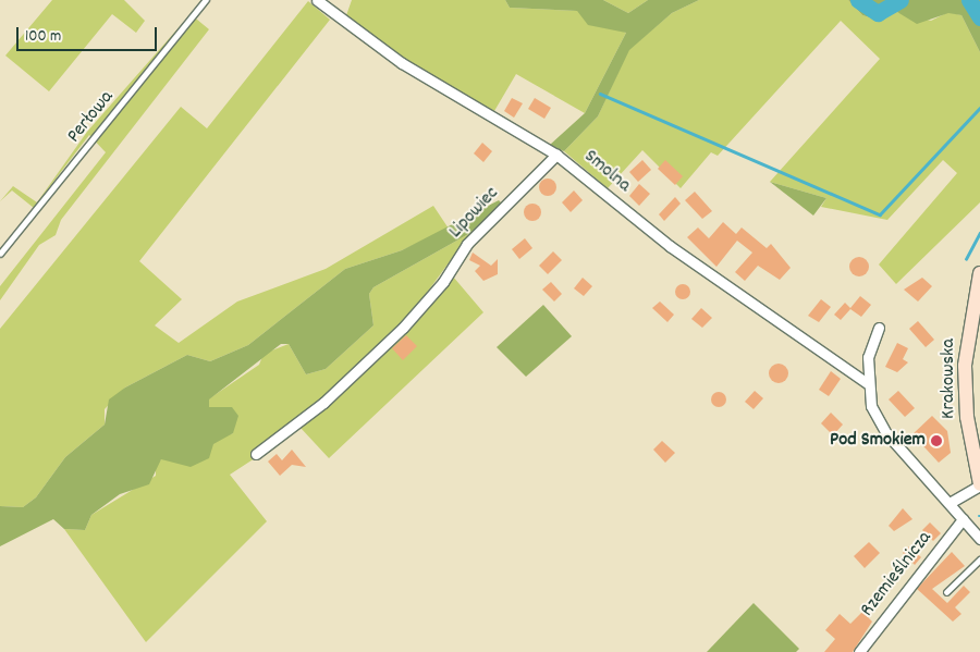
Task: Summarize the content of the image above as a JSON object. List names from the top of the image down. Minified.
{"streets":{"main road":["Krakowska"],"street":["Smolna","Lipowiec","Rzemieślnicza"],"lane":["Perłowa"]},"crossings":[["Smolna","Lipowiec"]],"places":["Pod Smokiem"],"scale_bar":"100 m"}
